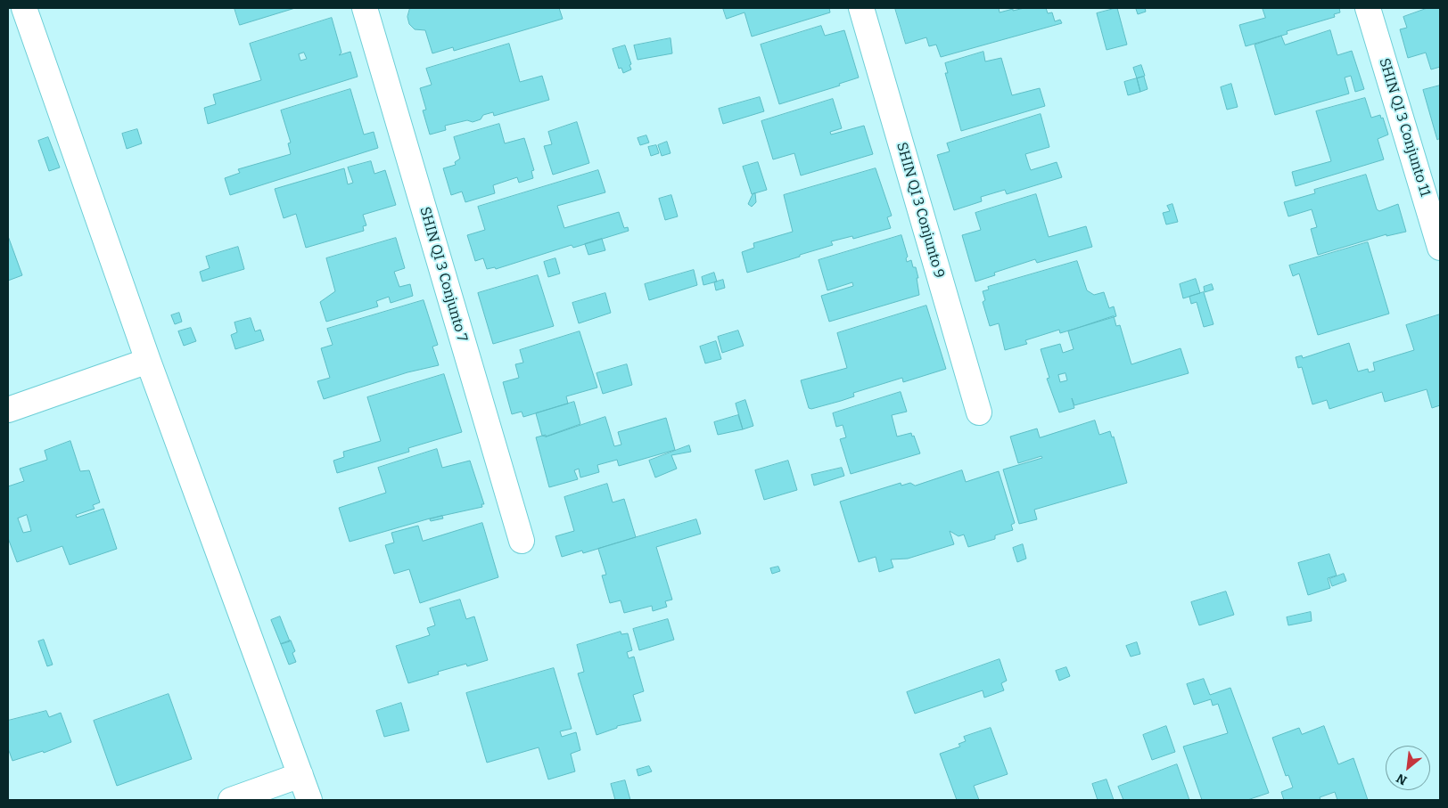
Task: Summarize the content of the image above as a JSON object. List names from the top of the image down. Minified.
{"streets":{"street":["SHIN QI 3 Conjunto 11","SHIN QI 3 Conjunto 9","SHIN QI 3 Conjunto 7"]},"north":"bottom left"}
